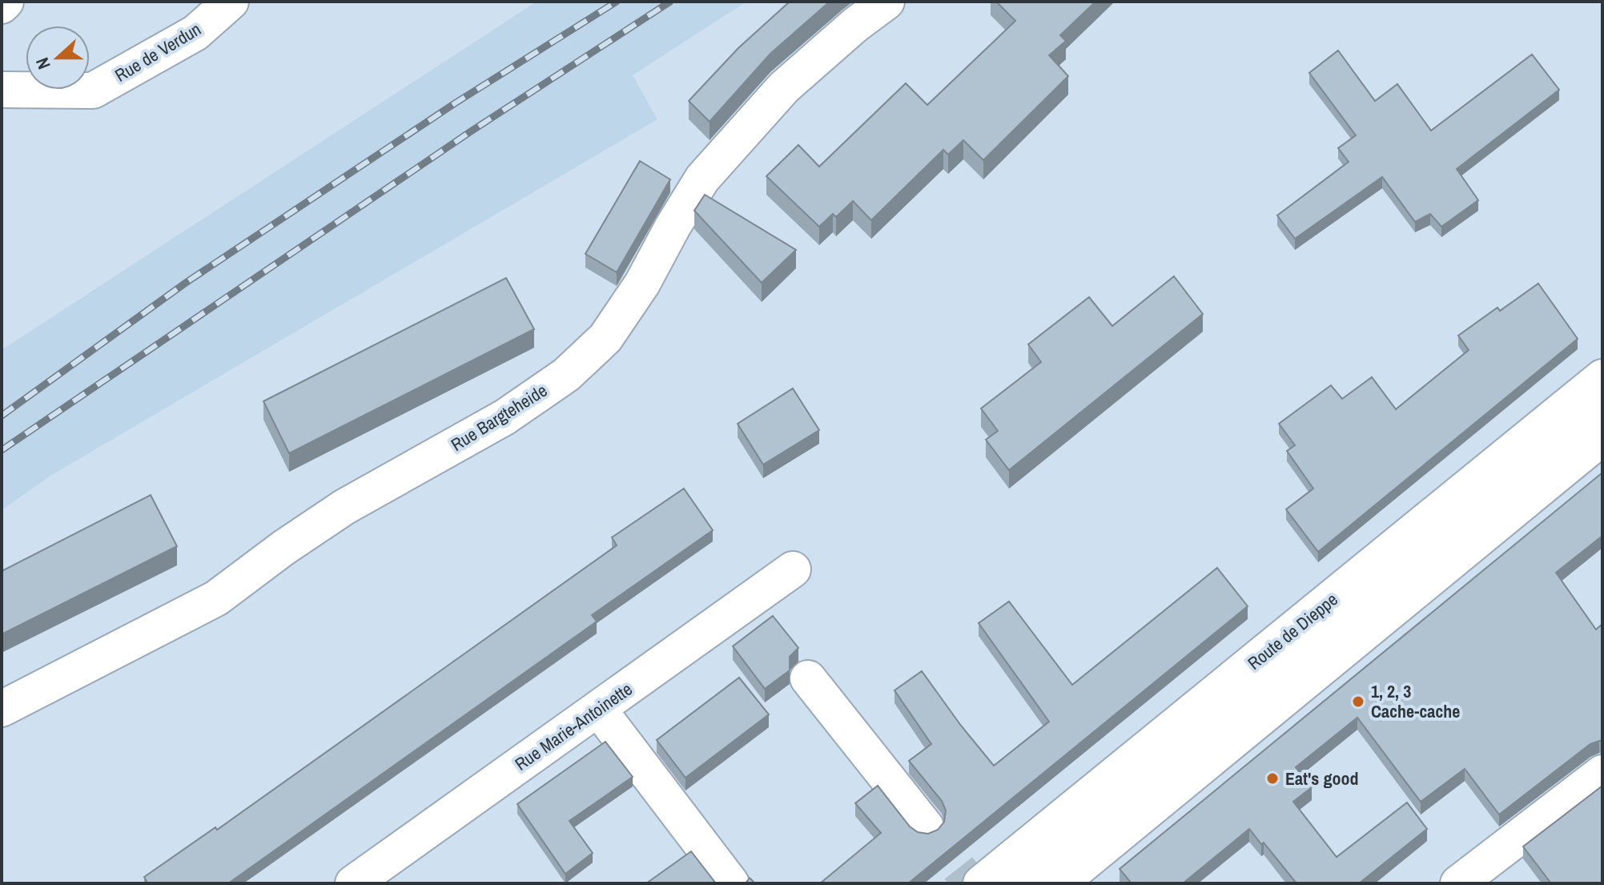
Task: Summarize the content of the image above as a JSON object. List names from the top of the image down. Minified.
{"streets":{"street":["Rue de Verdun","Rue Bargteheide","Route de Dieppe","Rue Marie-Antoinette"]},"places":["1, 2, 3 Cache-cache","Eat's good"],"north":"left"}
